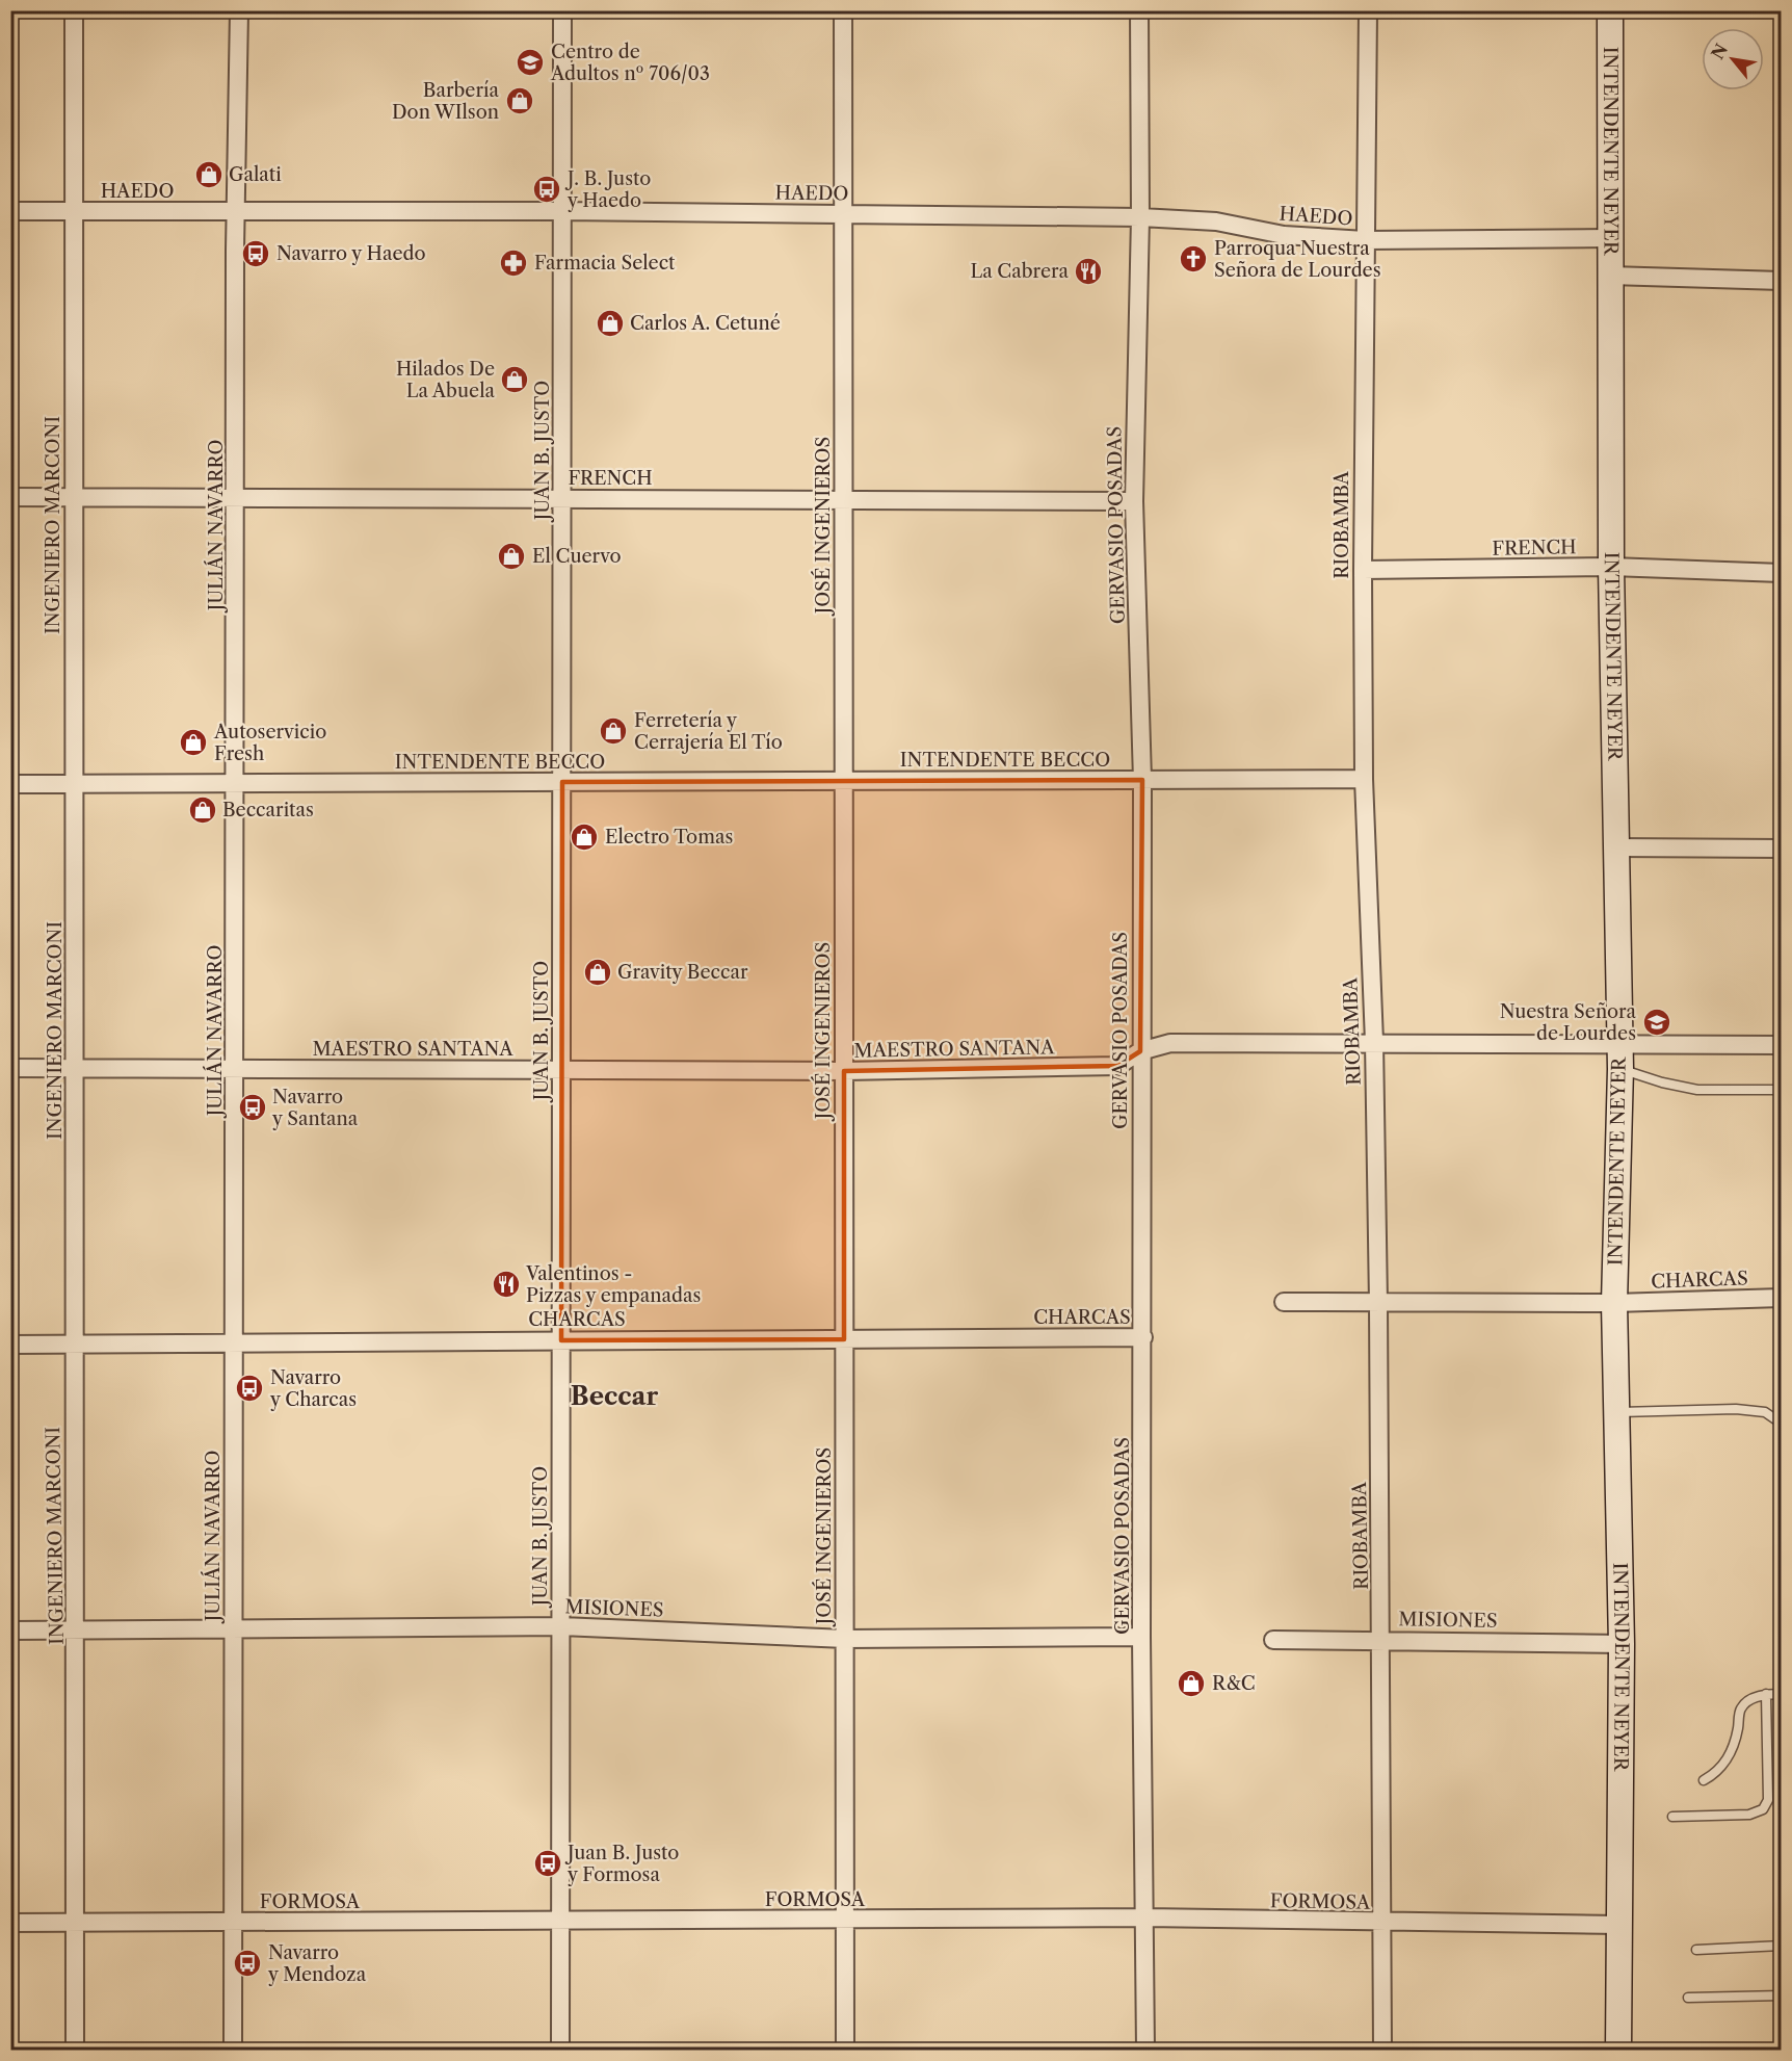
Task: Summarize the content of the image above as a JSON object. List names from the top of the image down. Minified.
{"streets":{"street":["INTENDENTE NEYER","HAEDO","JUAN B. JUSTO","FRENCH","INGENIERO MARCONI","JULIÁN NAVARRO","JOSÉ INGENIEROS","GERVASIO POSADAS","RIOBAMBA","INTENDENTE BECCO","MAESTRO SANTANA","CHARCAS","MISIONES","FORMOSA"]},"crossings":[["INTENDENTE NEYER","HAEDO"],["INTENDENTE NEYER","FRENCH"],["INTENDENTE NEYER","MAESTRO SANTANA"],["INTENDENTE NEYER","CHARCAS"],["INTENDENTE NEYER","MISIONES"],["INTENDENTE NEYER","FORMOSA"],["HAEDO","JUAN B. JUSTO"],["HAEDO","INGENIERO MARCONI"],["HAEDO","JULIÁN NAVARRO"],["HAEDO","JOSÉ INGENIEROS"],["HAEDO","GERVASIO POSADAS"],["HAEDO","RIOBAMBA"],["JUAN B. JUSTO","FRENCH"],["JUAN B. JUSTO","INTENDENTE BECCO"],["JUAN B. JUSTO","MAESTRO SANTANA"],["JUAN B. JUSTO","CHARCAS"],["JUAN B. JUSTO","MISIONES"],["JUAN B. JUSTO","FORMOSA"],["FRENCH","INGENIERO MARCONI"],["FRENCH","JULIÁN NAVARRO"],["FRENCH","JOSÉ INGENIEROS"],["FRENCH","GERVASIO POSADAS"],["FRENCH","RIOBAMBA"],["INGENIERO MARCONI","INTENDENTE BECCO"],["INGENIERO MARCONI","MAESTRO SANTANA"],["INGENIERO MARCONI","CHARCAS"],["INGENIERO MARCONI","MISIONES"],["INGENIERO MARCONI","FORMOSA"],["JULIÁN NAVARRO","INTENDENTE BECCO"],["JULIÁN NAVARRO","MAESTRO SANTANA"],["JULIÁN NAVARRO","CHARCAS"],["JULIÁN NAVARRO","MISIONES"],["JULIÁN NAVARRO","FORMOSA"],["JOSÉ INGENIEROS","INTENDENTE BECCO"],["JOSÉ INGENIEROS","MAESTRO SANTANA"],["JOSÉ INGENIEROS","CHARCAS"],["JOSÉ INGENIEROS","MISIONES"],["JOSÉ INGENIEROS","FORMOSA"],["GERVASIO POSADAS","INTENDENTE BECCO"],["GERVASIO POSADAS","MAESTRO SANTANA"],["GERVASIO POSADAS","CHARCAS"],["GERVASIO POSADAS","MISIONES"],["GERVASIO POSADAS","FORMOSA"],["RIOBAMBA","INTENDENTE BECCO"],["RIOBAMBA","MAESTRO SANTANA"],["RIOBAMBA","CHARCAS"],["RIOBAMBA","MISIONES"],["RIOBAMBA","FORMOSA"]],"districts":["Beccar"],"places":{"school or university":["Centro de Adultos nº 706/03","Nuestra Señora de Lourdes"],"shop":["Barbería Don WIlson","Galati","Carlos A. Cetuné","Hilados De La Abuela","El Cuervo","Ferretería y Cerrajería El Tío","Autoservicio Fresh","Beccaritas","Electro Tomas","Gravity Beccar","R&C"],"bus stop":["J. B. Justo y Haedo","Navarro y Haedo","Navarro y Santana","Navarro y Charcas","Juan B. Justo y Formosa","Navarro y Mendoza"],"church":["Parroqua Nuestra Señora de Lourdes"],"pharmacy":["Farmacia Select"],"restaurant":["La Cabrera","Valentinos - Pizzas y empanadas"]},"north":"top left"}
